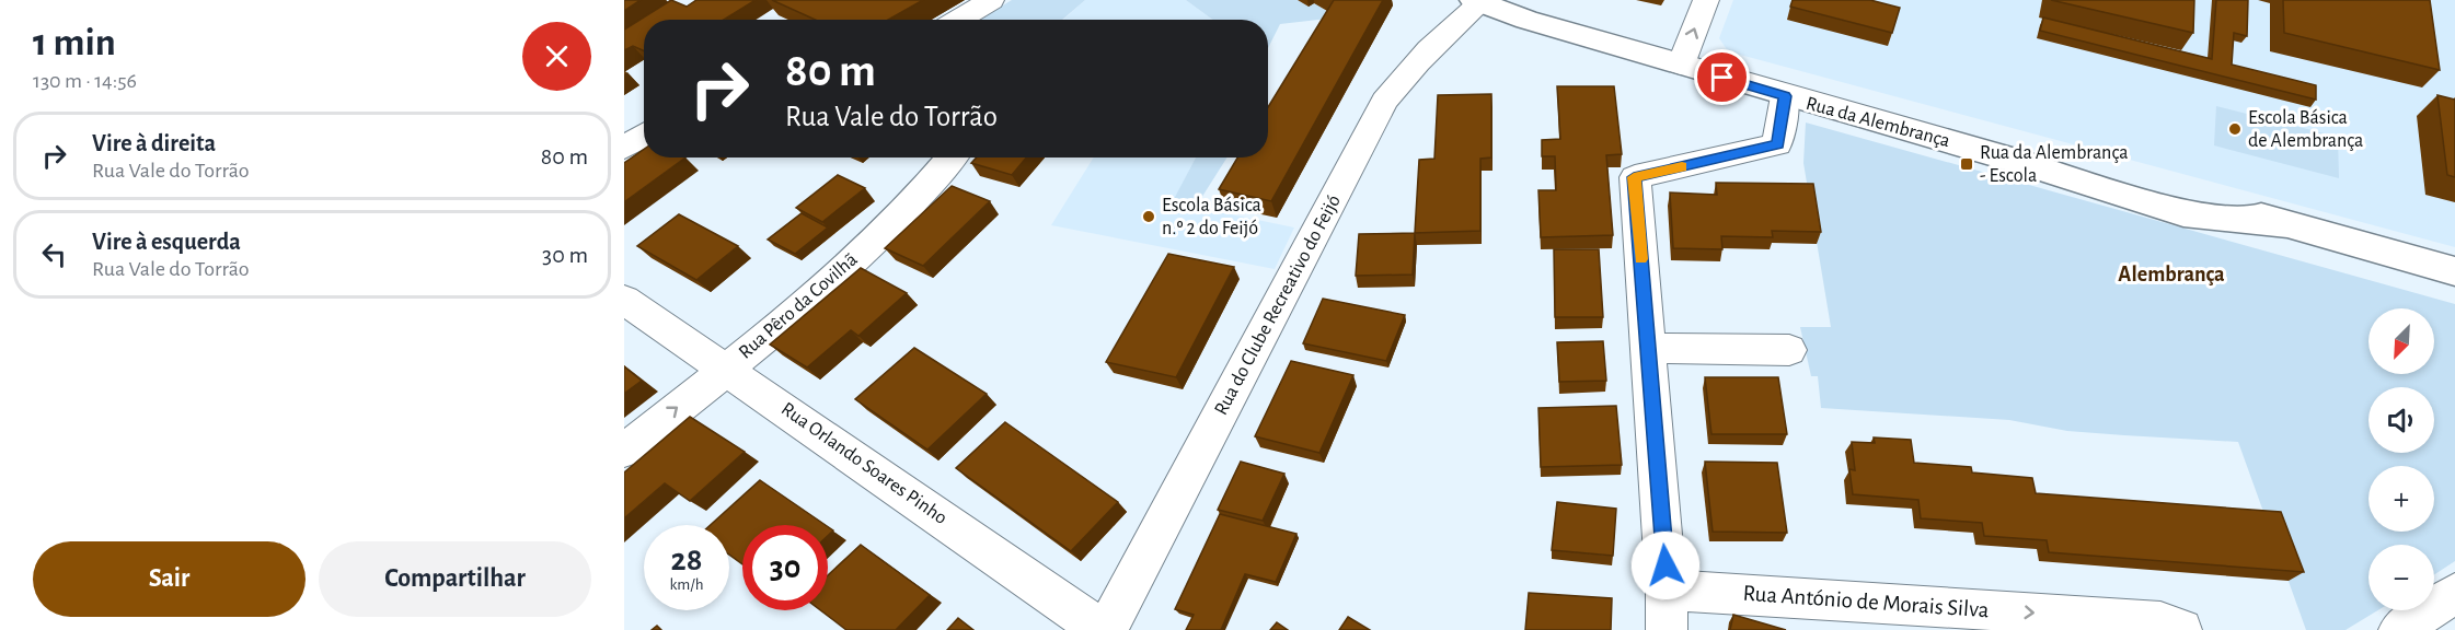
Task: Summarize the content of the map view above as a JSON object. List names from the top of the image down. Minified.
{"streets":{"main road":["Rua da Alembrança"],"street":["Rua do Clube Recreativo do Feijó","Rua Pêro da Covilhã","Rua Orlando Soares Pinho","Rua António de Morais Silva"]},"crossings":[["Rua da Alembrança","Rua do Clube Recreativo do Feijó"],["Rua do Clube Recreativo do Feijó","Rua Orlando Soares Pinho"],["Rua Pêro da Covilhã","Rua Orlando Soares Pinho"]],"one_way":["Rua António de Morais Silva"],"districts":["Alembrança"],"places":{"other":["Escola Básica de Alembrança","Escola Básica n.º 2 do Feijó"],"transit":["Rua da Alembrança - Escola"]},"north":"bottom left","page":{"heading":["1 min","130 m · 14:56"],"turn":["80 m","Rua Vale do Torrão"],"list":[{"name":"Vire à direita","note":"Rua Vale do Torrão","value":"80 m"},{"name":"Vire à esquerda","note":"Rua Vale do Torrão","value":"30 m"}],"map_buttons":["+","−"],"speed":"28 km/h","limit":"30","buttons":["Sair","Compartilhar"]}}
